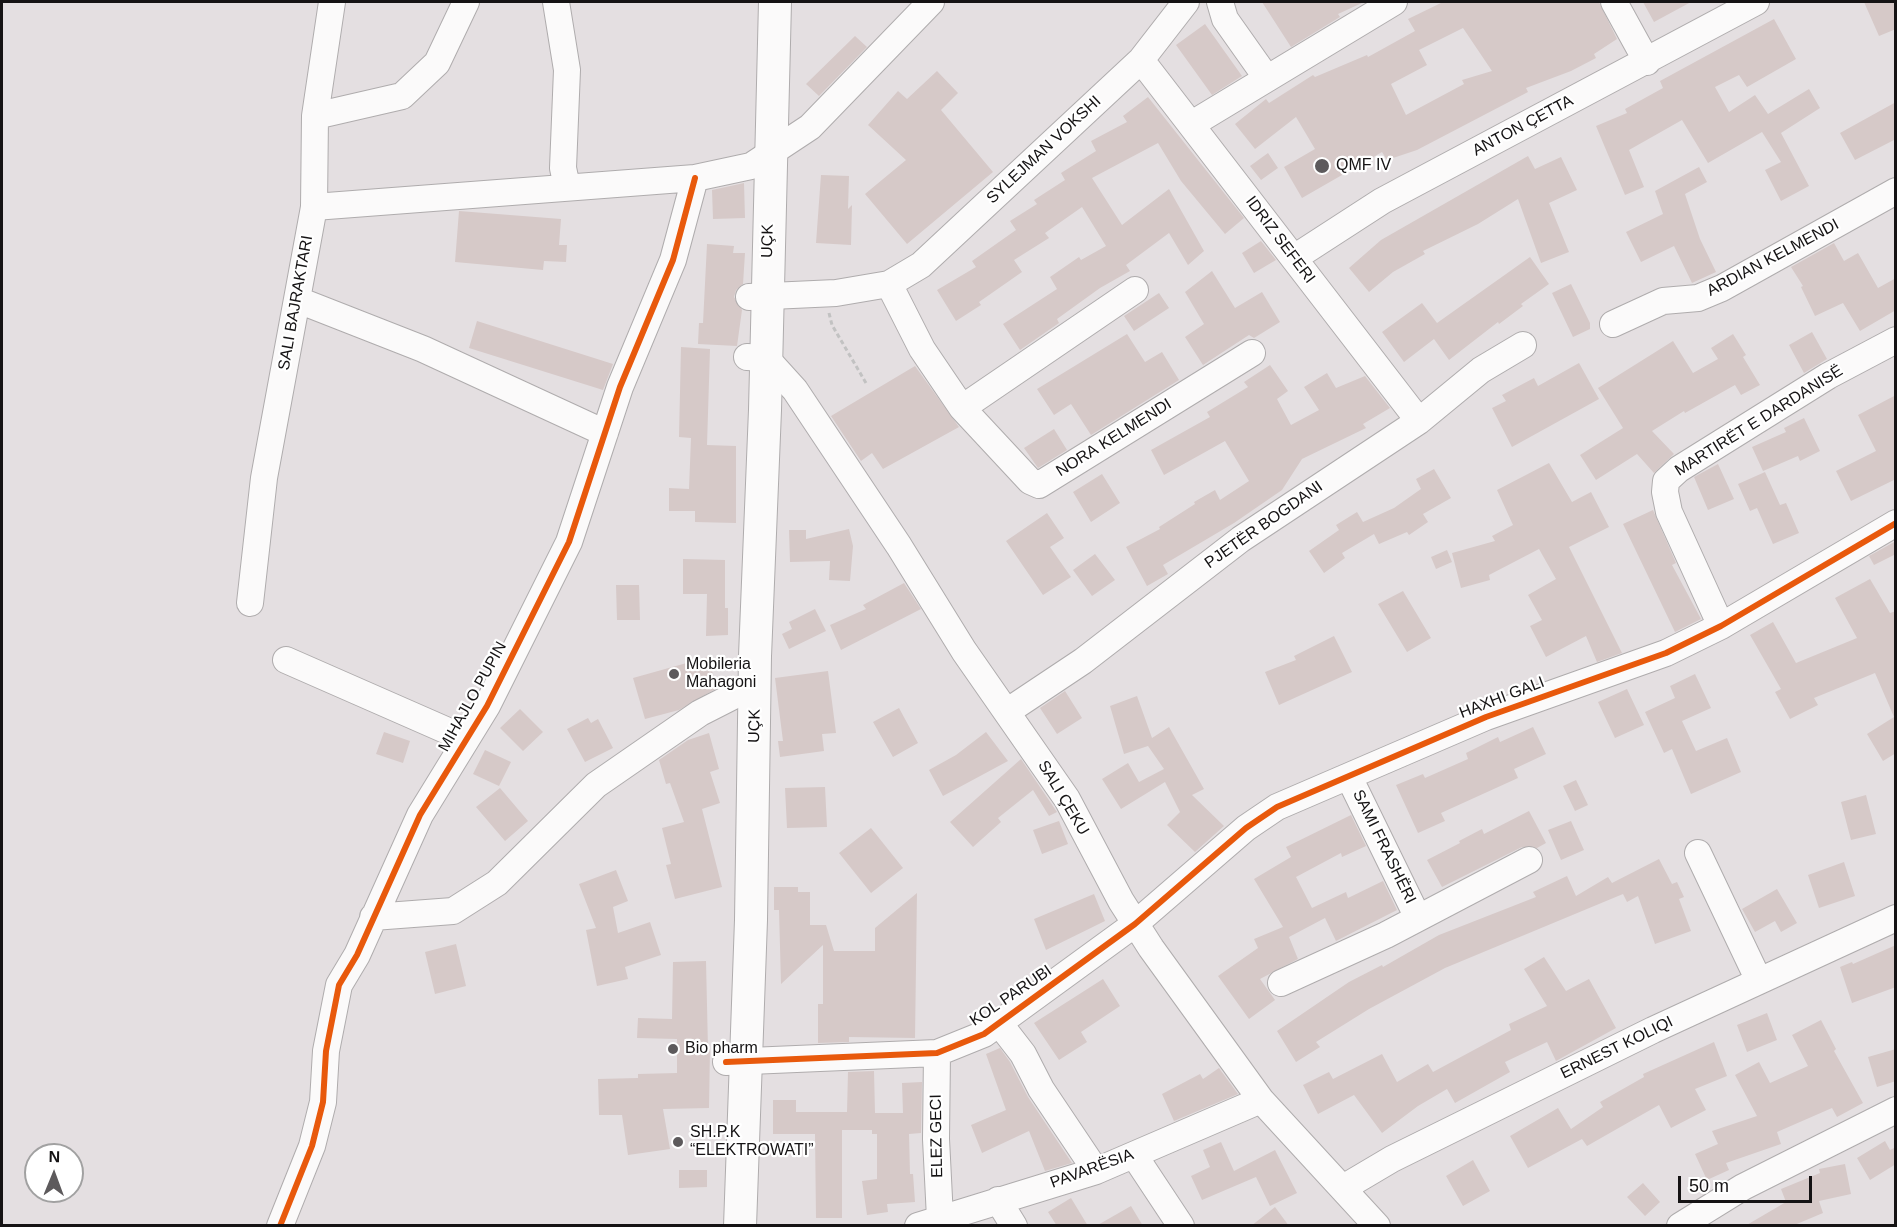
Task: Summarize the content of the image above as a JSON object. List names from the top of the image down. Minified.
{"streets":{"main road":["UÇK"],"street":["ANTON ÇETTA","SYLEJMAN VOKSHI","IDRIZ SEFERI","ARDIAN KELMENDI","SALI BAJRAKTARI","MARTIRËT E DARDANISË","NORA KELMENDI","PJETËR BOGDANI","MIHAJLO PUPIN","HAXHI GALI","SALI ÇEKU","SAMI FRASHËRI","KOL PARUBI","ERNEST KOLIQI","ELEZ GECI","PAVARËSIA"]},"crossings":[["ANTON ÇETTA","IDRIZ SEFERI"],["SYLEJMAN VOKSHI","IDRIZ SEFERI"],["SYLEJMAN VOKSHI","UÇK"],["IDRIZ SEFERI","PJETËR BOGDANI"],["UÇK","SALI ÇEKU"],["UÇK","KOL PARUBI"],["MARTIRËT E DARDANISË","HAXHI GALI"],["PJETËR BOGDANI","SALI ÇEKU"],["HAXHI GALI","SALI ÇEKU"],["HAXHI GALI","SAMI FRASHËRI"],["HAXHI GALI","KOL PARUBI"],["SALI ÇEKU","KOL PARUBI"],["SALI ÇEKU","ERNEST KOLIQI"],["SALI ÇEKU","PAVARËSIA"],["KOL PARUBI","ELEZ GECI"],["ELEZ GECI","PAVARËSIA"]],"places":["QMF IV","Mobileria Mahagoni","Bio pharm","SH.P.K “ELEKTROWATI”"],"scale_bar":"50 m","north":"top"}
